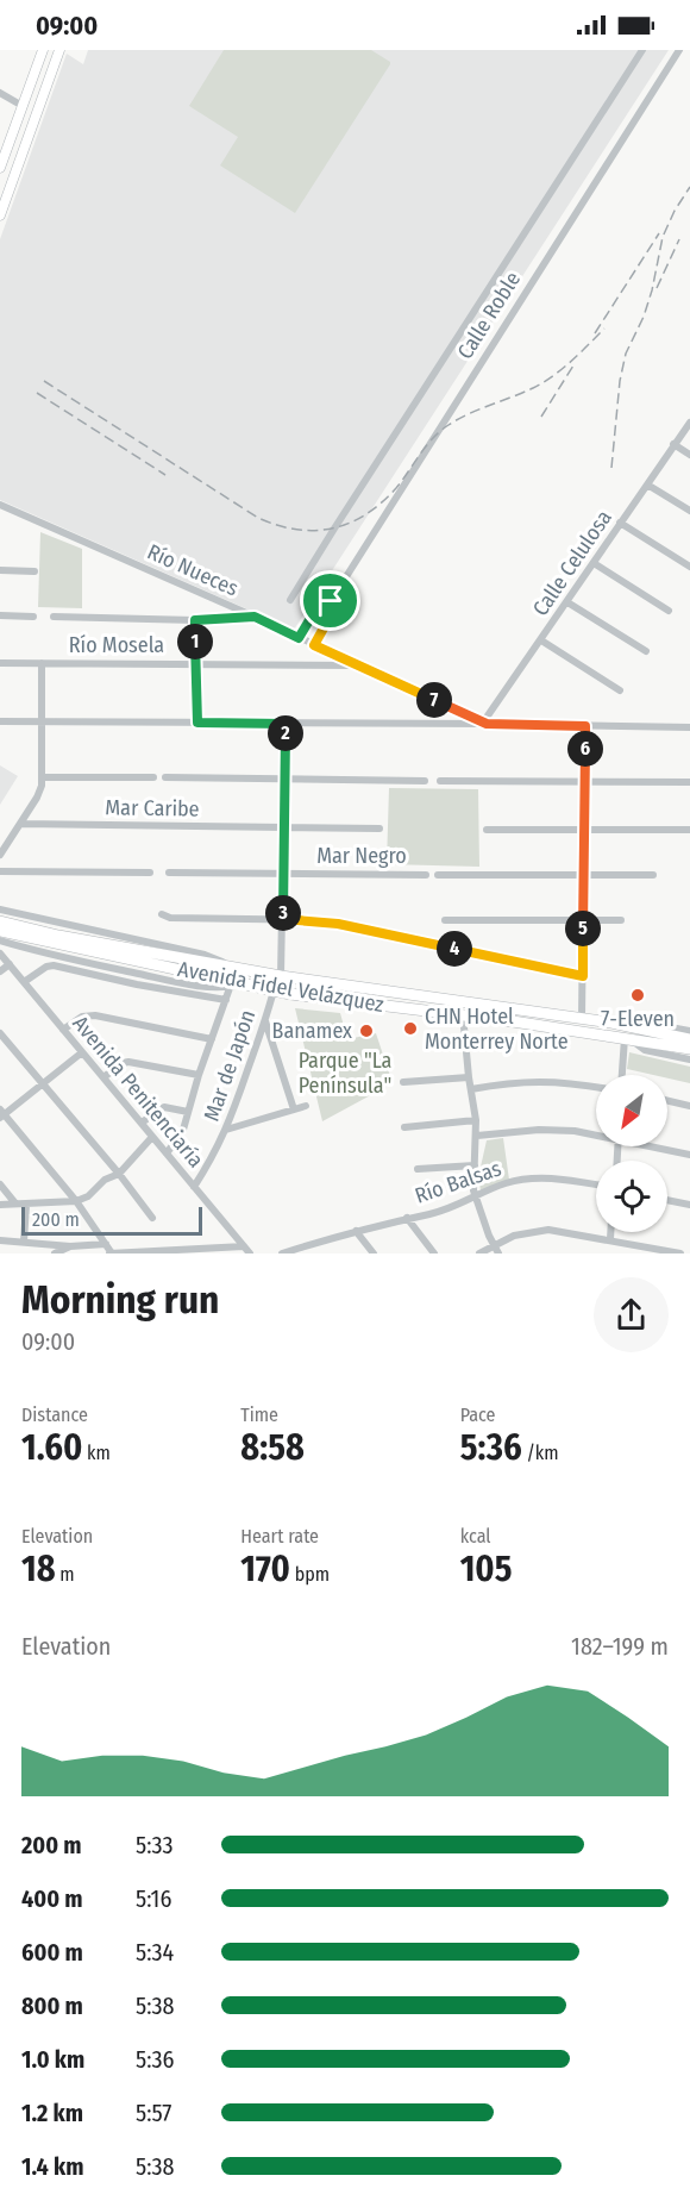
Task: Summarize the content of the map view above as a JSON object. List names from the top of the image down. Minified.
{"streets":{"highway":["Avenida Fidel Velázquez"],"street":["Calle Roble","Calle Celulosa","Río Nueces","Río Mosela","Mar Caribe","Mar Negro","Mar de Japón","Avenida Penitenciaría","Río Balsas"]},"crossings":[["Calle Roble","Río Nueces"],["Calle Celulosa","Río Nueces"],["Río Nueces","Río Mosela"],["Avenida Fidel Velázquez","Mar de Japón"],["Mar de Japón","Avenida Penitenciaría"]],"parks":["Parque \"La Península\""],"places":["7-Eleven","CHN Hotel Monterrey Norte","Banamex"],"scale_bar":"200 m","north":"bottom left","page":{"status":"09:00","pins":["1","7","2","6","3","5","4"],"scale":"200 m","heading":["Morning run","09:00"],"stats":[["Distance","1.60 km"],["Time","8:58"],["Pace","5:36 /km"],["Elevation","18 m"],["Heart rate","170 bpm"],["kcal","105"]],"chart":["Elevation","182–199 m"],"list":[{"name":"200 m","note":"5:33"},{"name":"400 m","note":"5:16"},{"name":"600 m","note":"5:34"},{"name":"800 m","note":"5:38"},{"name":"1.0 km","note":"5:36"},{"name":"1.2 km","note":"5:57"},{"name":"1.4 km","note":"5:38"}]}}
